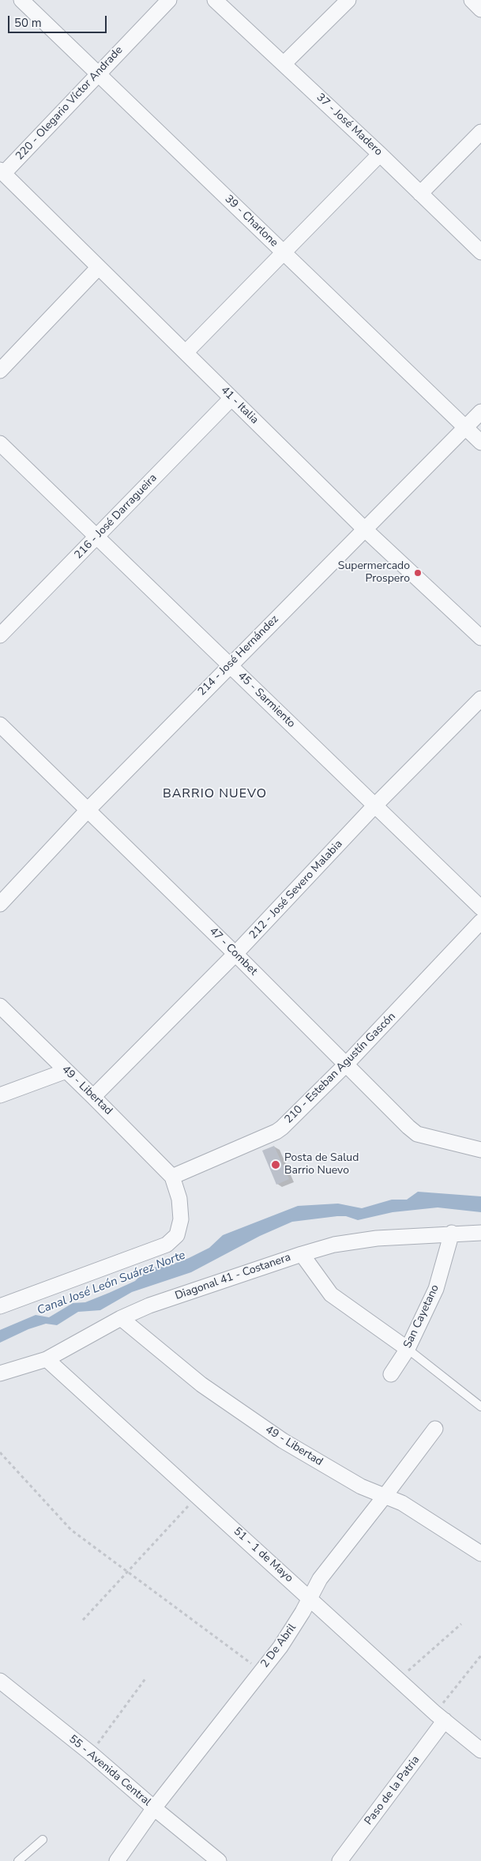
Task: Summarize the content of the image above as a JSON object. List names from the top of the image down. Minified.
{"streets":{"street":["220 - Olegario Víctor Andrade","37 - José Madero","39 - Charlone","41 - Italia","216 - José Darragueira","214 - José Hernández","45 - Sarmiento","212 - José Severo Malabia","47 - Combet","210 - Esteban Agustín Gascón","49 - Libertad","Diagonal 41 - Costanera","San Cayetano","51 - 1 de Mayo","2 De Abril","55 - Avenida Central","Paso de la Patria"]},"crossings":[["220 - Olegario Víctor Andrade","39 - Charlone"],["220 - Olegario Víctor Andrade","41 - Italia"],["39 - Charlone","214 - José Hernández"],["41 - Italia","216 - José Darragueira"],["41 - Italia","214 - José Hernández"],["216 - José Darragueira","45 - Sarmiento"],["214 - José Hernández","45 - Sarmiento"],["214 - José Hernández","47 - Combet"],["45 - Sarmiento","212 - José Severo Malabia"],["212 - José Severo Malabia","47 - Combet"],["212 - José Severo Malabia","49 - Libertad"],["47 - Combet","210 - Esteban Agustín Gascón"],["210 - Esteban Agustín Gascón","49 - Libertad"],["49 - Libertad","Diagonal 41 - Costanera"],["49 - Libertad","2 De Abril"],["Diagonal 41 - Costanera","San Cayetano"],["Diagonal 41 - Costanera","51 - 1 de Mayo"],["51 - 1 de Mayo","2 De Abril"],["51 - 1 de Mayo","Paso de la Patria"],["2 De Abril","55 - Avenida Central"]],"districts":["BARRIO NUEVO"],"water":["Canal José León Suárez Norte"],"places":["Supermercado Prospero","Posta de Salud Barrio Nuevo"],"scale_bar":"50 m"}
